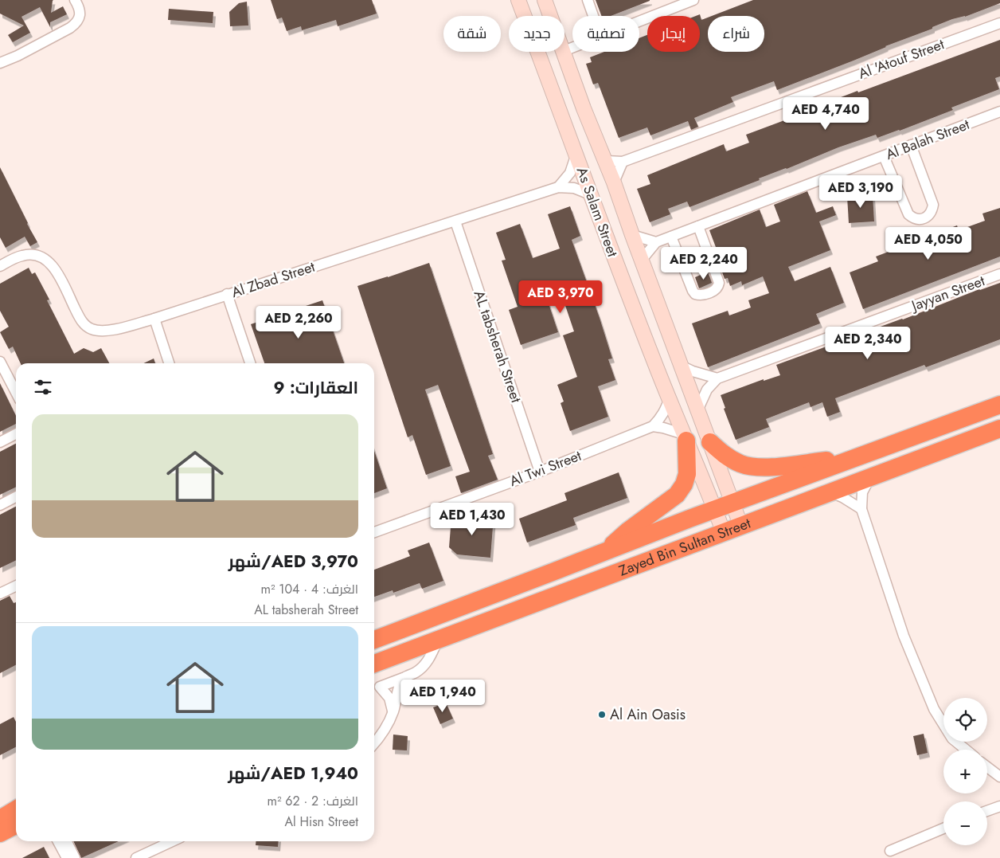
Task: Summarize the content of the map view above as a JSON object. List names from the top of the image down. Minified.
{"streets":{"highway":["Zayed Bin Sultan Street"],"street":["Al 'Atouf Street","Al Balah Street","As Salam Street","Al Zbad Street","Jayyan Street","AL tabsherah Street","Al Twi Street"]},"crossings":[["Al 'Atouf Street","As Salam Street"],["Al Balah Street","As Salam Street"],["As Salam Street","Al Zbad Street"],["As Salam Street","Zayed Bin Sultan Street"],["Al Zbad Street","AL tabsherah Street"],["AL tabsherah Street","Al Twi Street"]],"places":["Al Ain Oasis"],"page":{"chip":["شراء","إيجار","تصفية","جديد","شقة"],"price":["AED 4,740","AED 3,190","AED 4,050","AED 2,240","AED 3,970","AED 2,260","AED 2,340","AED 1,430","AED 1,940"],"heading":"العقارات: 9","list":[{"name":"AED 3,970/شهر","note":"الغرف: 4 · 104 m² · AL tabsherah Street"},{"name":"AED 1,940/شهر","note":"الغرف: 2 · 62 m² · Al Hisn Street"}],"map_buttons":["+","−"]}}
